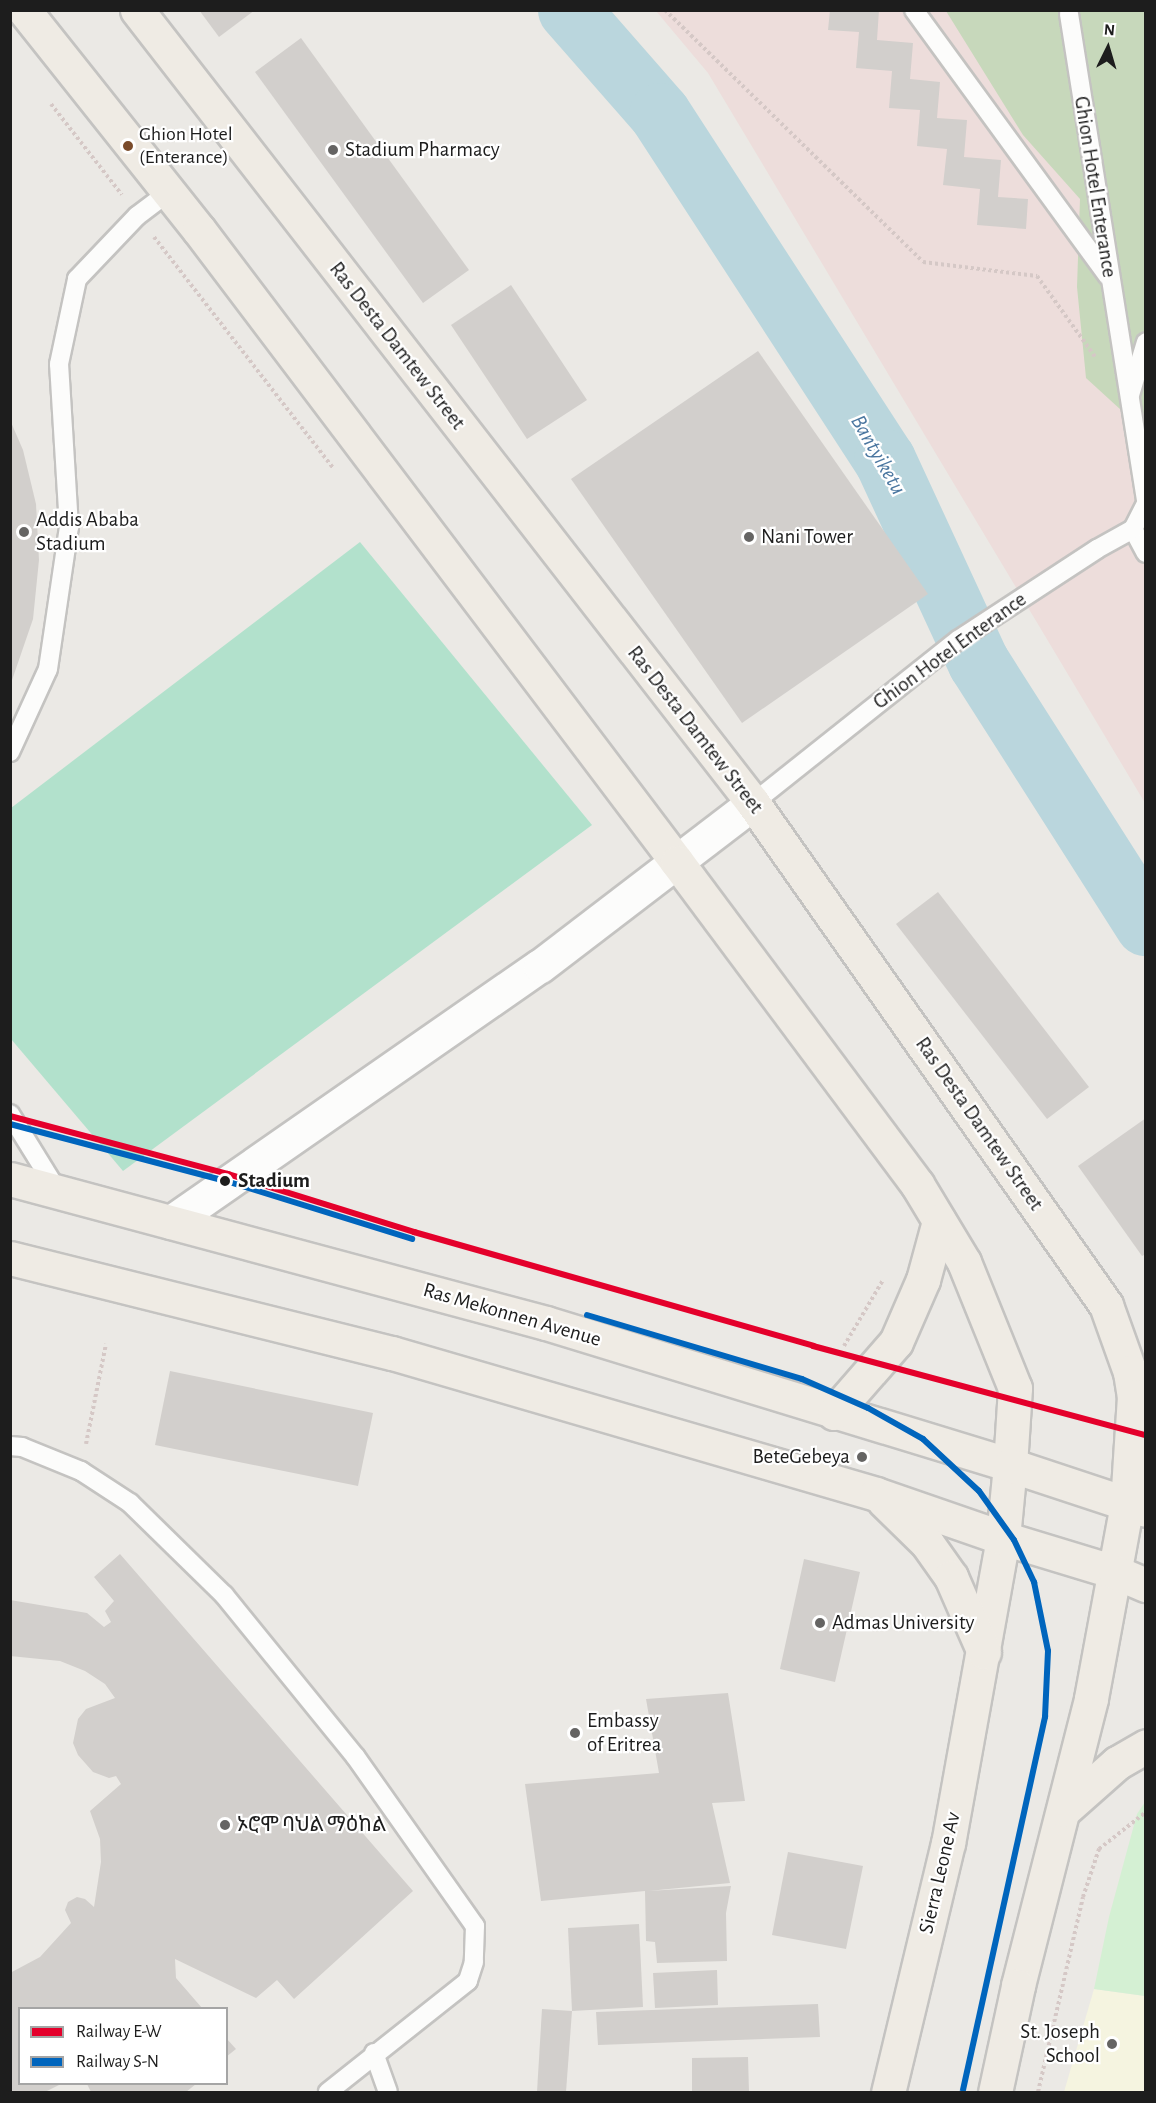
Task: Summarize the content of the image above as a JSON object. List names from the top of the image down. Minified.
{"streets":{"main road":["Ras Desta Damtew Street","Ras Mekonnen Avenue","Sierra Leone Av"],"lane":["Ghion Hotel Enterance"]},"crossings":[["Ghion Hotel Enterance","Ras Desta Damtew Street"],["Ras Desta Damtew Street","Ras Mekonnen Avenue"],["Ras Mekonnen Avenue","Sierra Leone Av"]],"water":["Bantyiketu"],"places":["Ghion Hotel (Enterance)","Stadium Pharmacy","Addis Ababa Stadium","Nani Tower","Stadium","BeteGebeya","Admas University","Embassy of Eritrea","ኦሮሞ ባህል ማዕከል","St. Joseph School"],"lines":["rail line E-W","rail line S-N"],"legend":["Railway E-W","Railway S-N"],"north":"top"}
